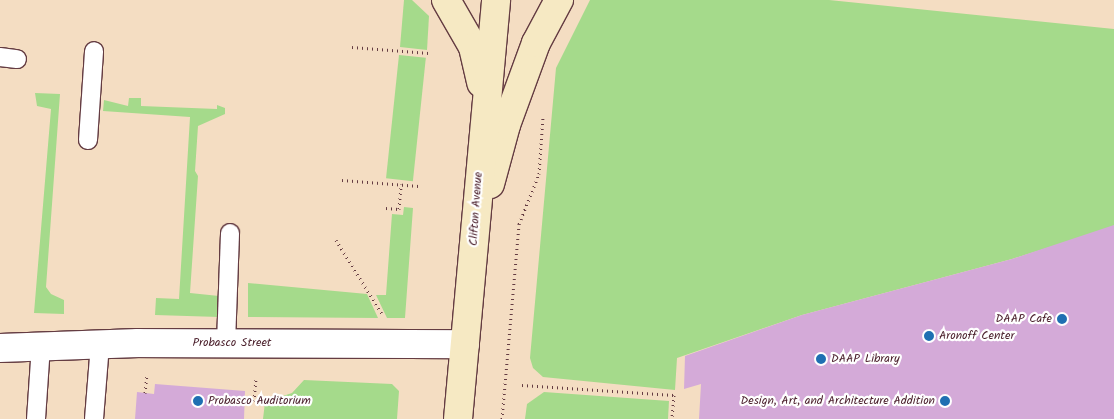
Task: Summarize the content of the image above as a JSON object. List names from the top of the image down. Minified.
{"streets":{"main road":["Clifton Avenue"],"street":["Probasco Street"]},"crossings":[["Clifton Avenue","Probasco Street"]],"places":["DAAP Cafe","Aronoff Center","DAAP Library","Probasco Auditorium","Design, Art, and Architecture Addition"]}
